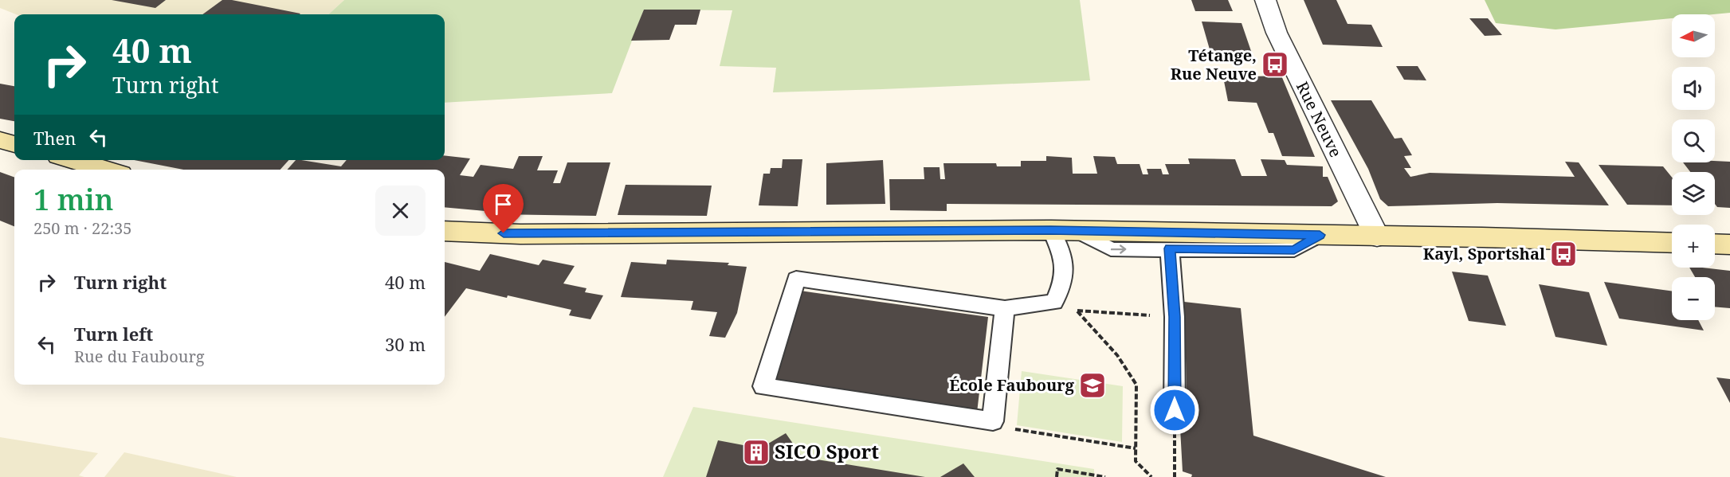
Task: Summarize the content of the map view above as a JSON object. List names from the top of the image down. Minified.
{"streets":{"street":["Rue Neuve"]},"places":{"bus stop":["Tétange, Rue Neuve","Kayl, Sportshal"],"school or university":["École Faubourg"],"building":["SICO Sport"]},"north":"left","page":{"map_buttons":["+","−"],"turn":["40 m","Turn right"],"then":"Then","heading":["1 min","250 m · 22:35"],"list":[{"name":"Turn right","value":"40 m"},{"name":"Turn left","note":"Rue du Faubourg","value":"30 m"}]}}
